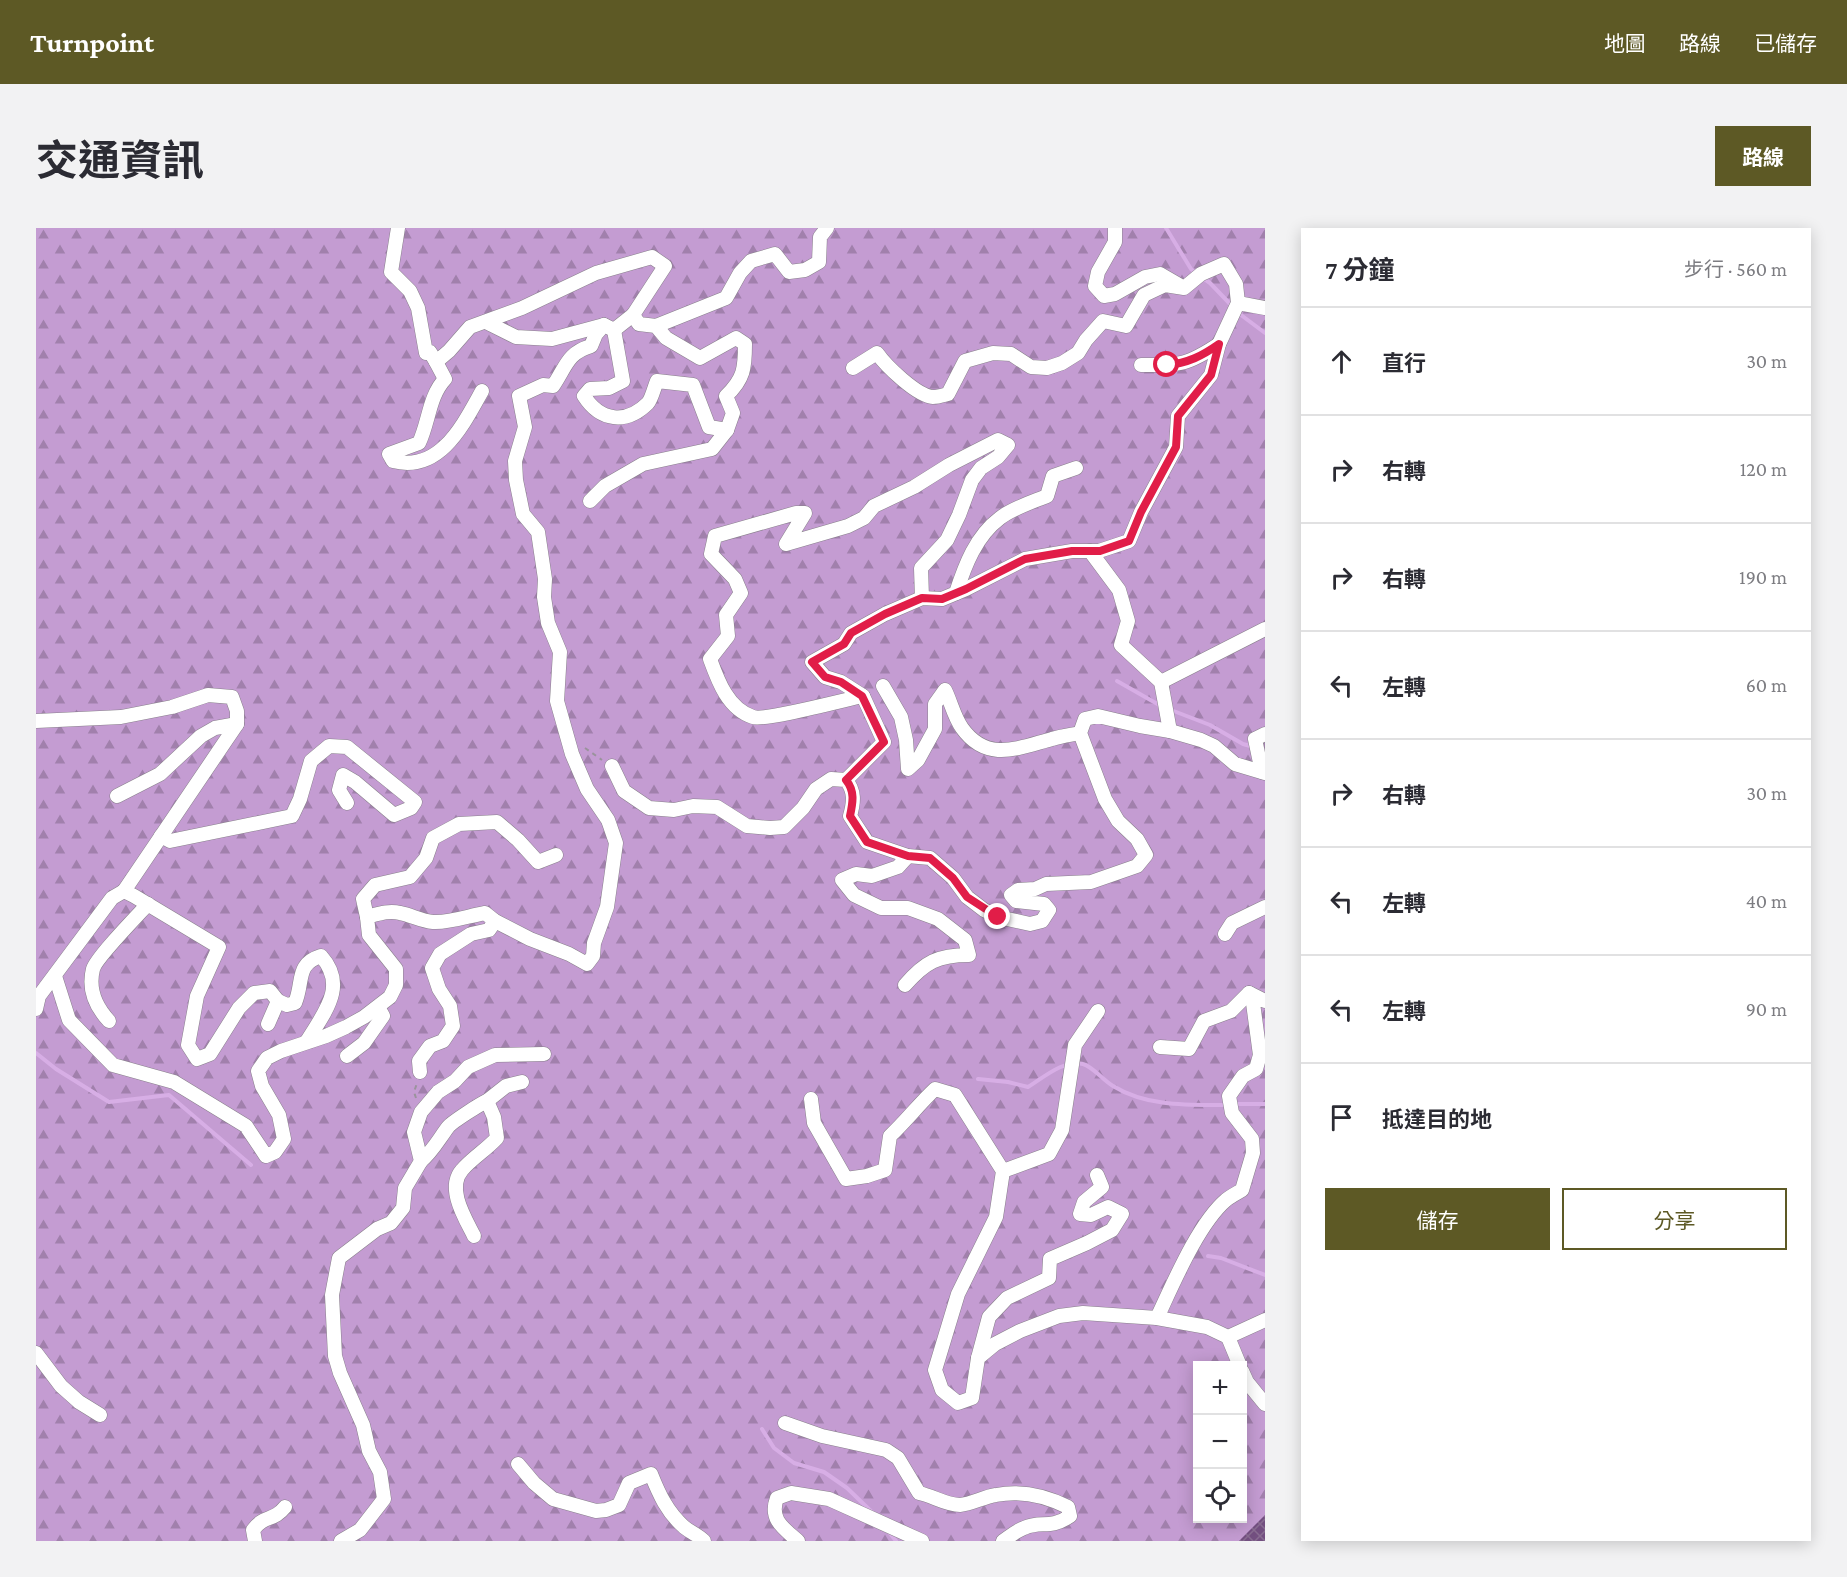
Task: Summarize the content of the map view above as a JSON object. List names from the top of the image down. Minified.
{"page":{"header":"Turnpoint","nav":["地圖","路線","已儲存"],"title":"交通資訊","buttons":["路線",["儲存","分享"]],"heading":["7 分鐘","步行 · 560 m"],"list":[["直行","30 m"],["右轉","120 m"],["右轉","190 m"],["左轉","60 m"],["右轉","30 m"],["左轉","40 m"],["左轉","90 m"],"抵達目的地"],"map_buttons":["+","−"]}}
